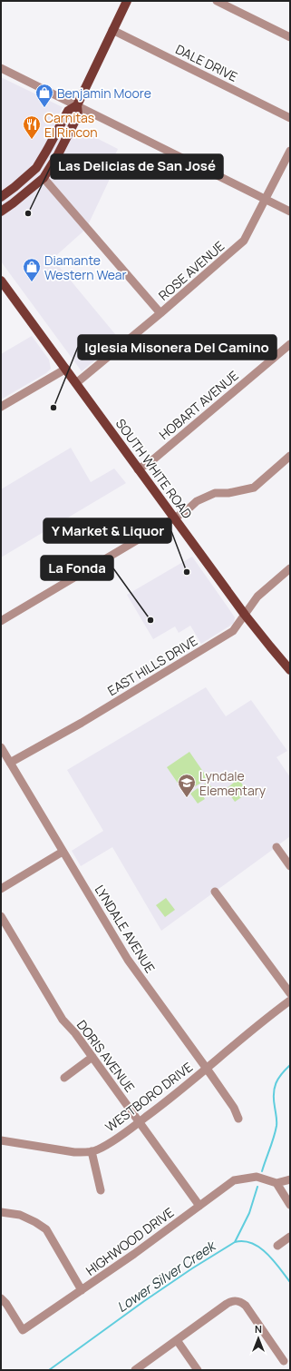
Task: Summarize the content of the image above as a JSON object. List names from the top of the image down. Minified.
{"streets":{"main road":["SOUTH WHITE ROAD"],"street":["DALE DRIVE","ROSE AVENUE","HOBART AVENUE","EAST HILLS DRIVE","LYNDALE AVENUE","DORIS AVENUE","WESTBORO DRIVE","HIGHWOOD DRIVE"]},"crossings":[["ROSE AVENUE","SOUTH WHITE ROAD"],["HOBART AVENUE","SOUTH WHITE ROAD"],["SOUTH WHITE ROAD","EAST HILLS DRIVE"],["EAST HILLS DRIVE","LYNDALE AVENUE"],["LYNDALE AVENUE","WESTBORO DRIVE"],["DORIS AVENUE","WESTBORO DRIVE"],["DORIS AVENUE","HIGHWOOD DRIVE"]],"water":["Lower Silver Creek"],"places":{"shop":["Benjamin Moore","Diamante Western Wear"],"restaurant":["Carnitas El Rincon"],"other":["Las Delicias de San José","Iglesia Misonera Del Camino","Y Market & Liquor","La Fonda"],"school or university":["Lyndale Elementary"]},"north":"top"}
